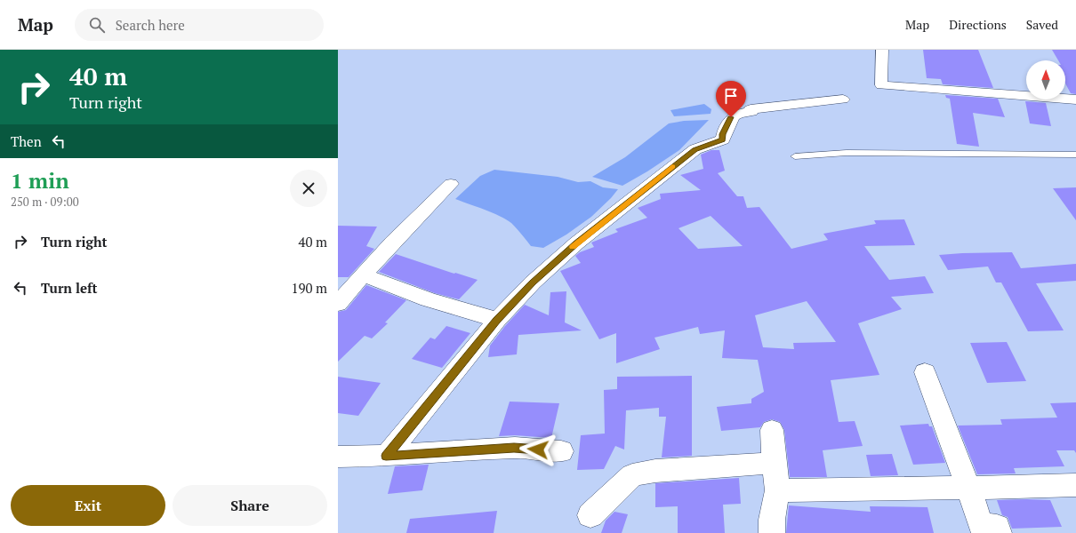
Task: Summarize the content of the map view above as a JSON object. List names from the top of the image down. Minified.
{"north":"top","page":{"header":"Map","search":"Search here","nav":["Map","Directions","Saved"],"turn":["40 m","Turn right"],"then":"Then","heading":["1 min","250 m · 09:00"],"list":[{"name":"Turn right","value":"40 m"},{"name":"Turn left","value":"190 m"}],"buttons":["Exit","Share"]}}
